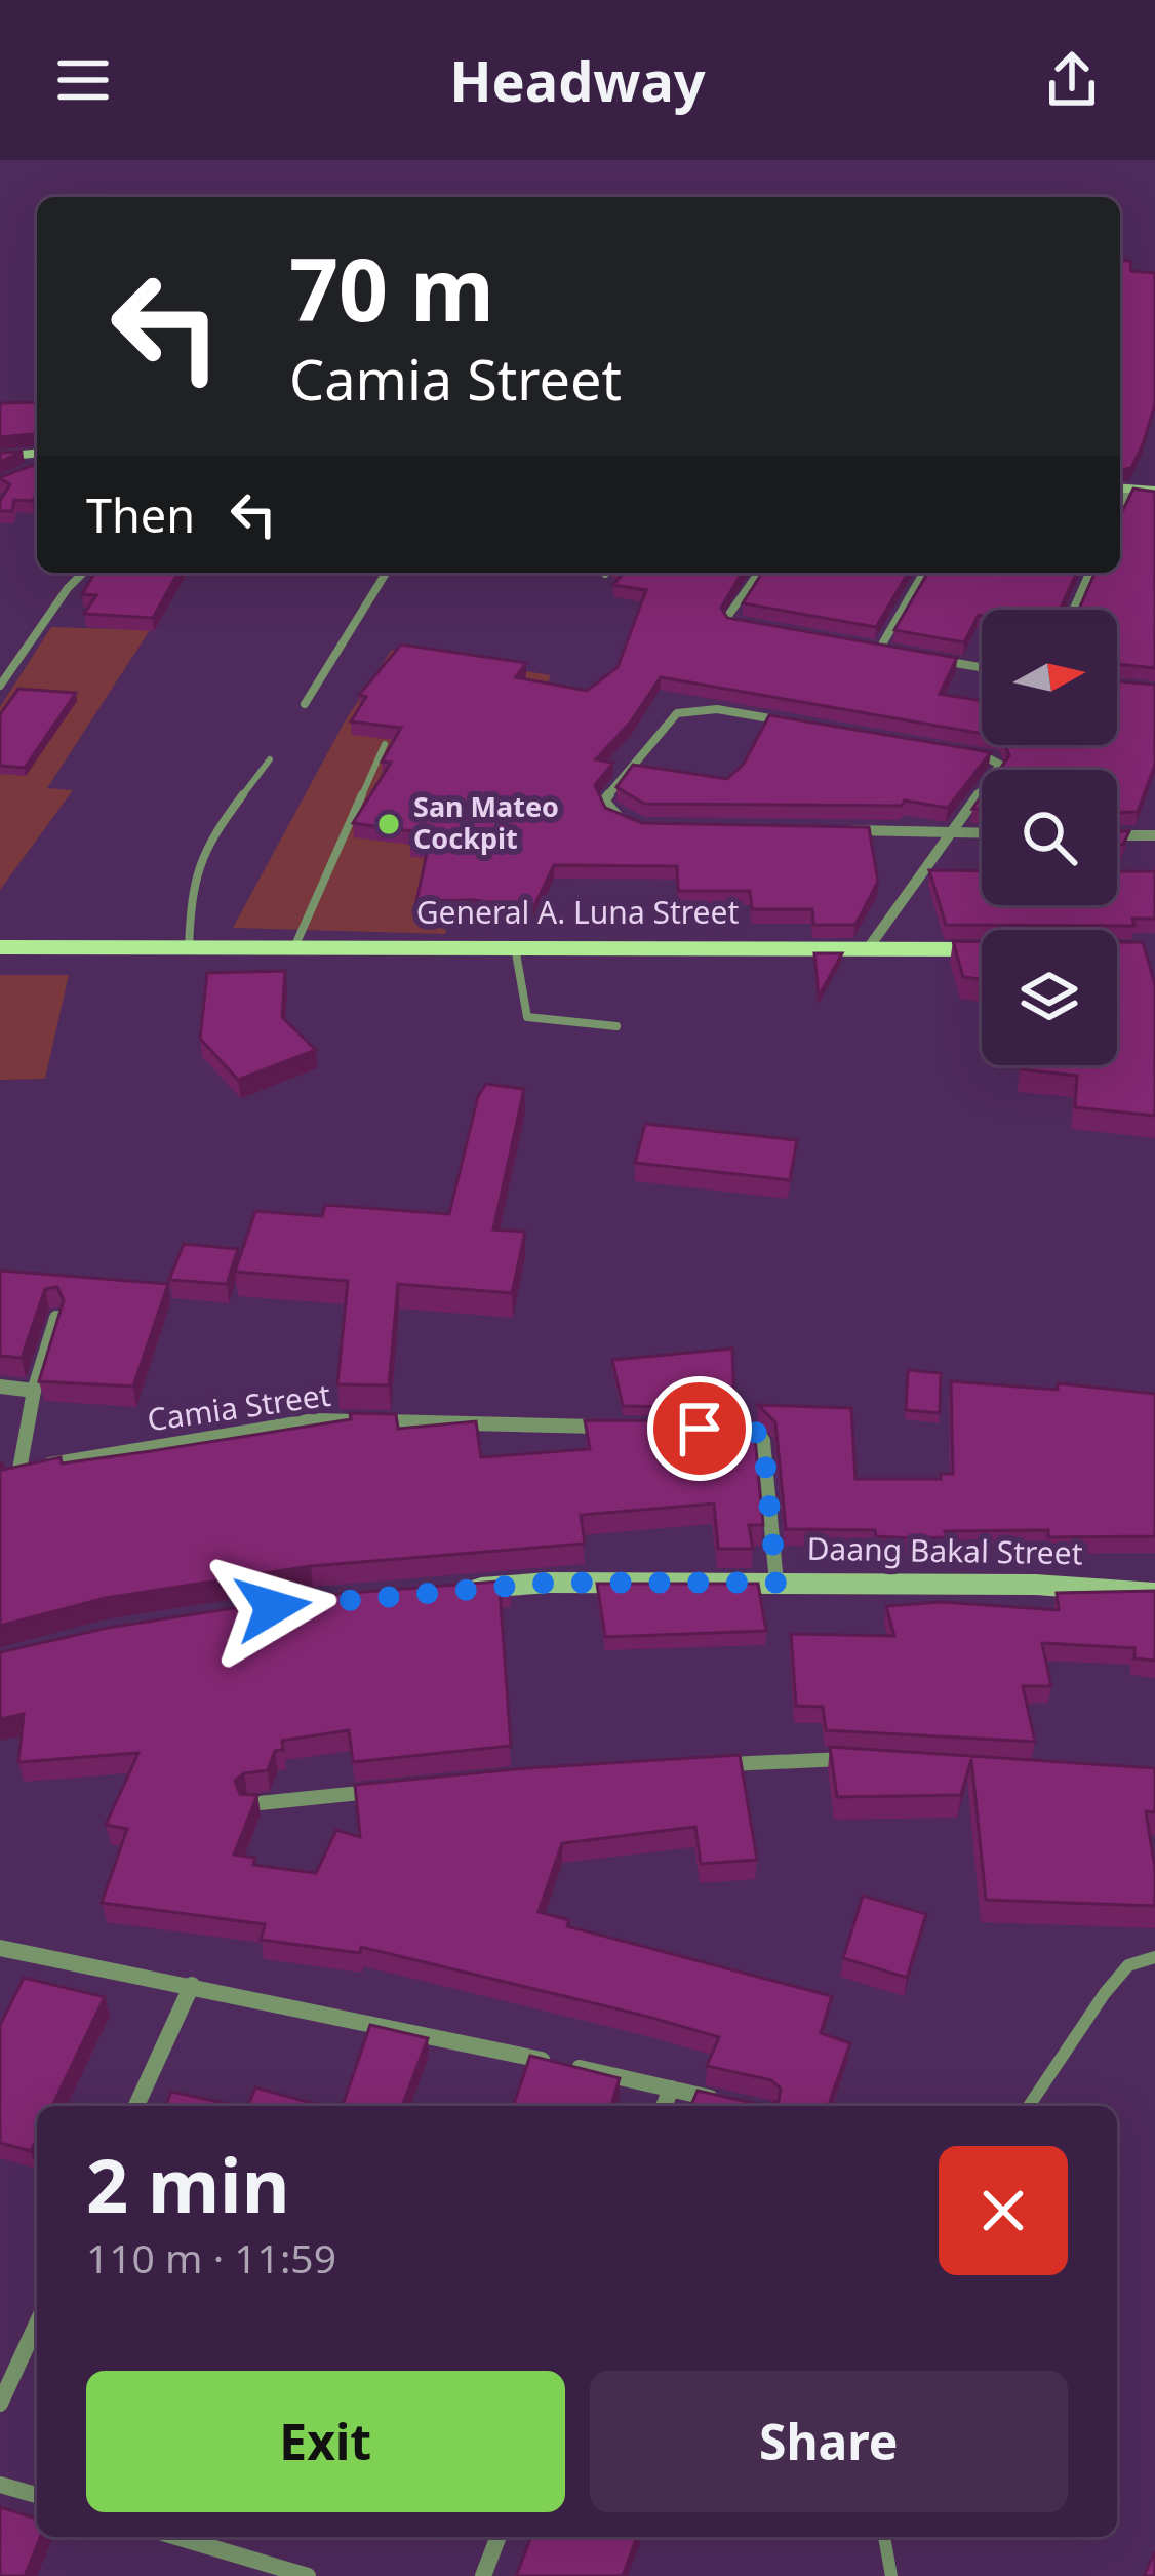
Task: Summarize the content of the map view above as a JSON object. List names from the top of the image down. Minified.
{"streets":{"main road":["General A. Luna Street"],"street":["Camia Street","Daang Bakal Street"]},"places":["San Mateo Cockpit"],"north":"right","page":{"header":"Headway","turn":["70 m","Camia Street"],"then":"Then","heading":["2 min","110 m · 11:59"],"buttons":["Exit","Share"]}}
